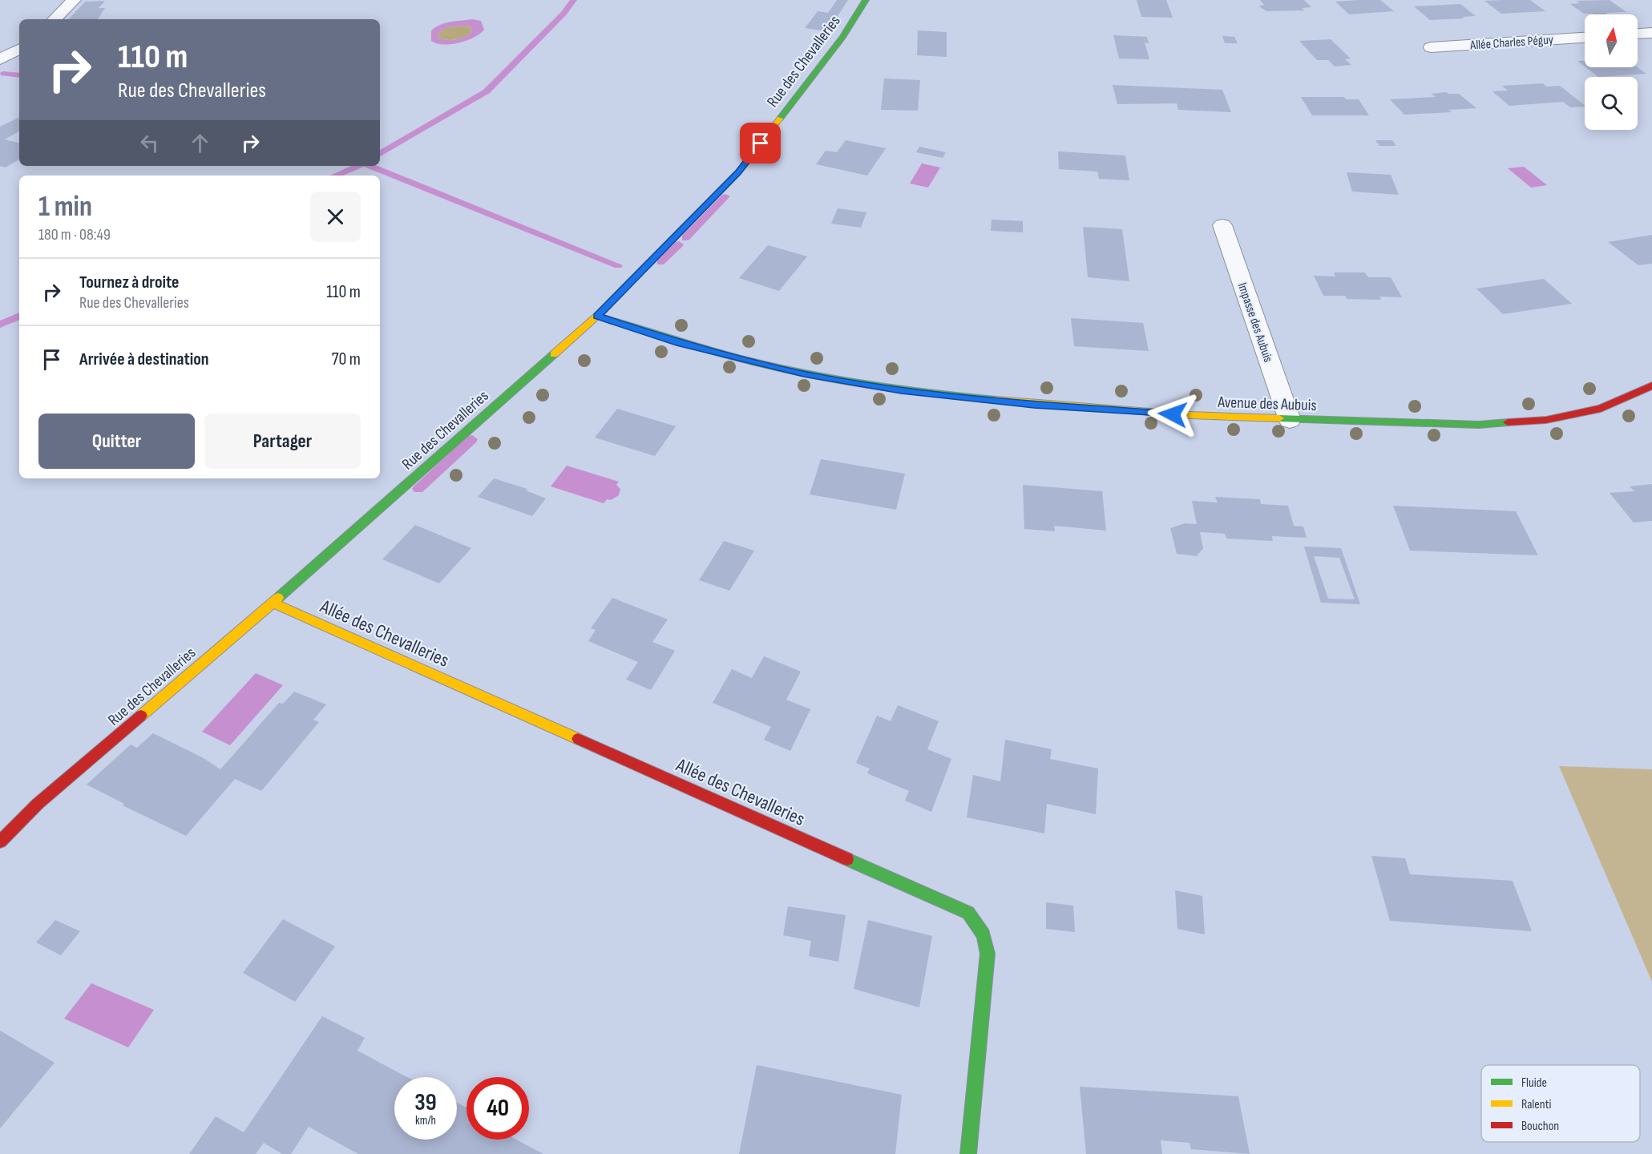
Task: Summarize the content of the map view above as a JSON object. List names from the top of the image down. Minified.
{"streets":{"street":["Allée Charles Péguy","Rue des Chevalleries","Impasse des Aubuis","Avenue des Aubuis","Allée des Chevalleries"]},"crossings":[["Rue des Chevalleries","Avenue des Aubuis"],["Rue des Chevalleries","Allée des Chevalleries"],["Impasse des Aubuis","Avenue des Aubuis"]],"legend":["Fluide","Ralenti","Bouchon"],"north":"top","page":{"turn":["110 m","Rue des Chevalleries"],"heading":["1 min","180 m · 08:49"],"list":[{"name":"Tournez à droite","note":"Rue des Chevalleries","value":"110 m"},{"name":"Arrivée à destination","value":"70 m"}],"buttons":["Quitter","Partager"],"speed":"39 km/h","limit":"40"}}
